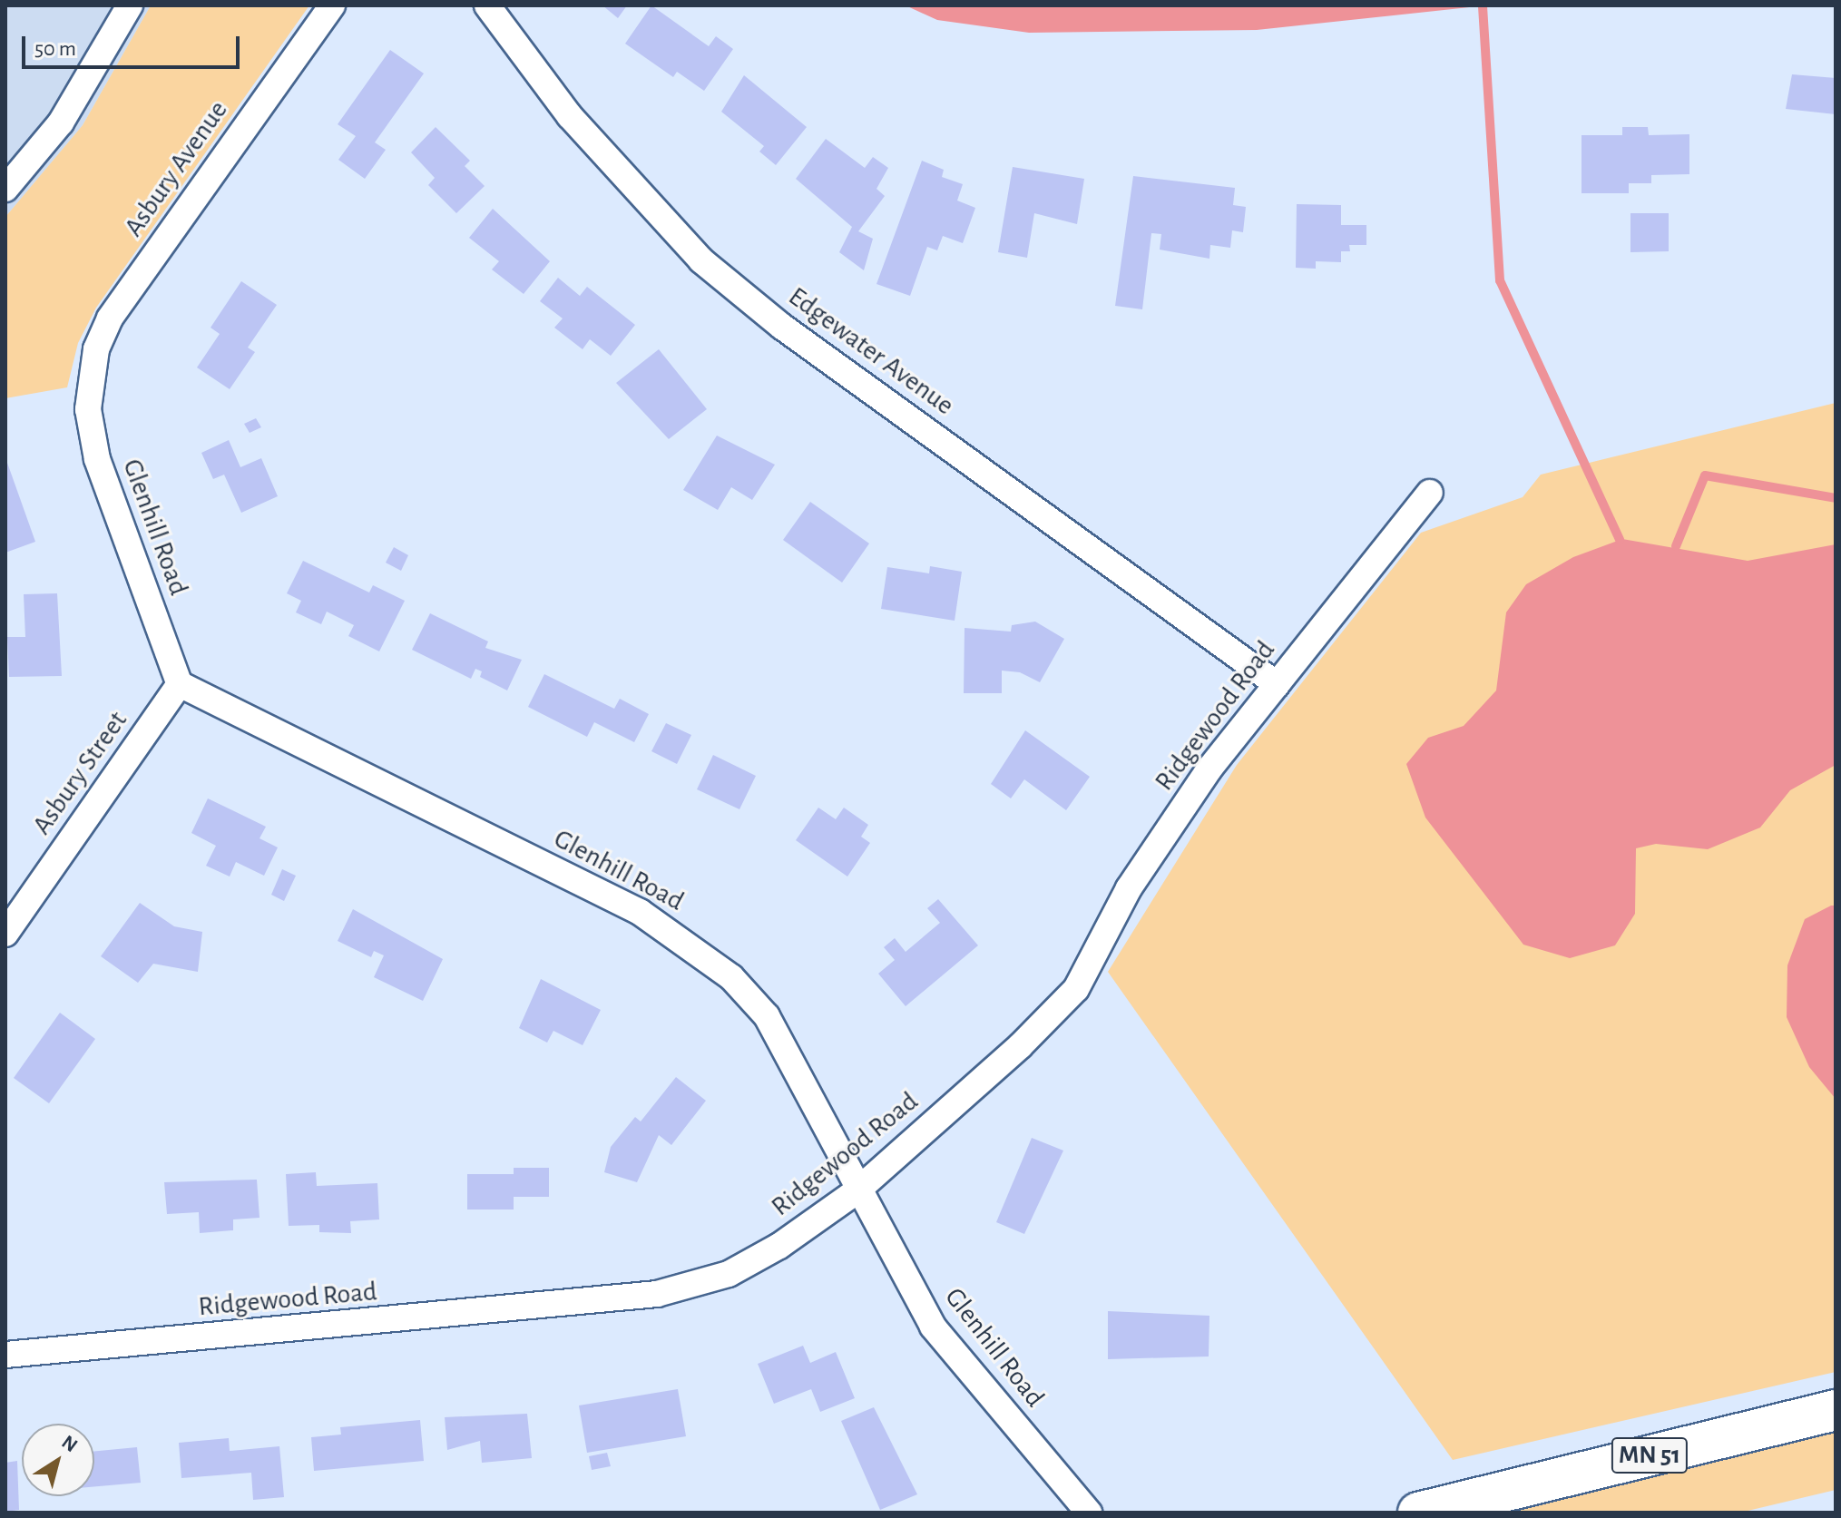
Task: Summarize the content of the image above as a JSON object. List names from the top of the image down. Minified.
{"streets":{"highway":["MN 51"],"street":["Asbury Avenue","Edgewater Avenue","Glenhill Road","Ridgewood Road","Asbury Street"]},"crossings":[["Asbury Avenue","Glenhill Road"],["Edgewater Avenue","Ridgewood Road"],["Glenhill Road","Ridgewood Road"],["Glenhill Road","Asbury Street"]],"scale_bar":"50 m","north":"top right"}
